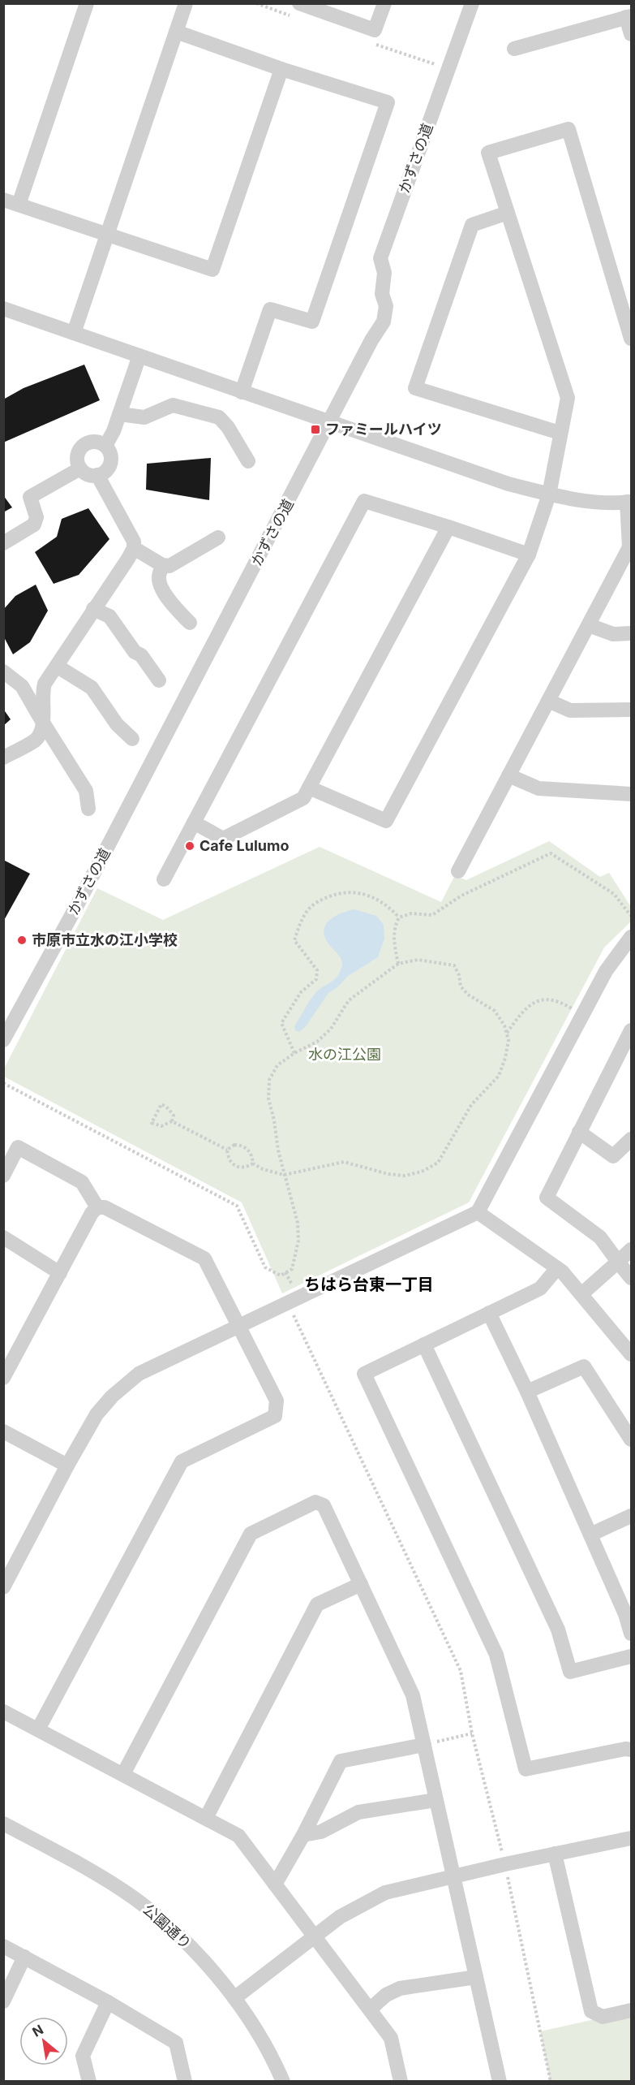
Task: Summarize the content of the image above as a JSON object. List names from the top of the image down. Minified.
{"streets":{"street":["かずさの道","公園通り"]},"districts":["ちはら台東一丁目"],"parks":["水の江公園"],"places":{"transit":["ファミールハイツ"],"other":["Cafe Lulumo","市原市立水の江小学校"]},"north":"top left"}
